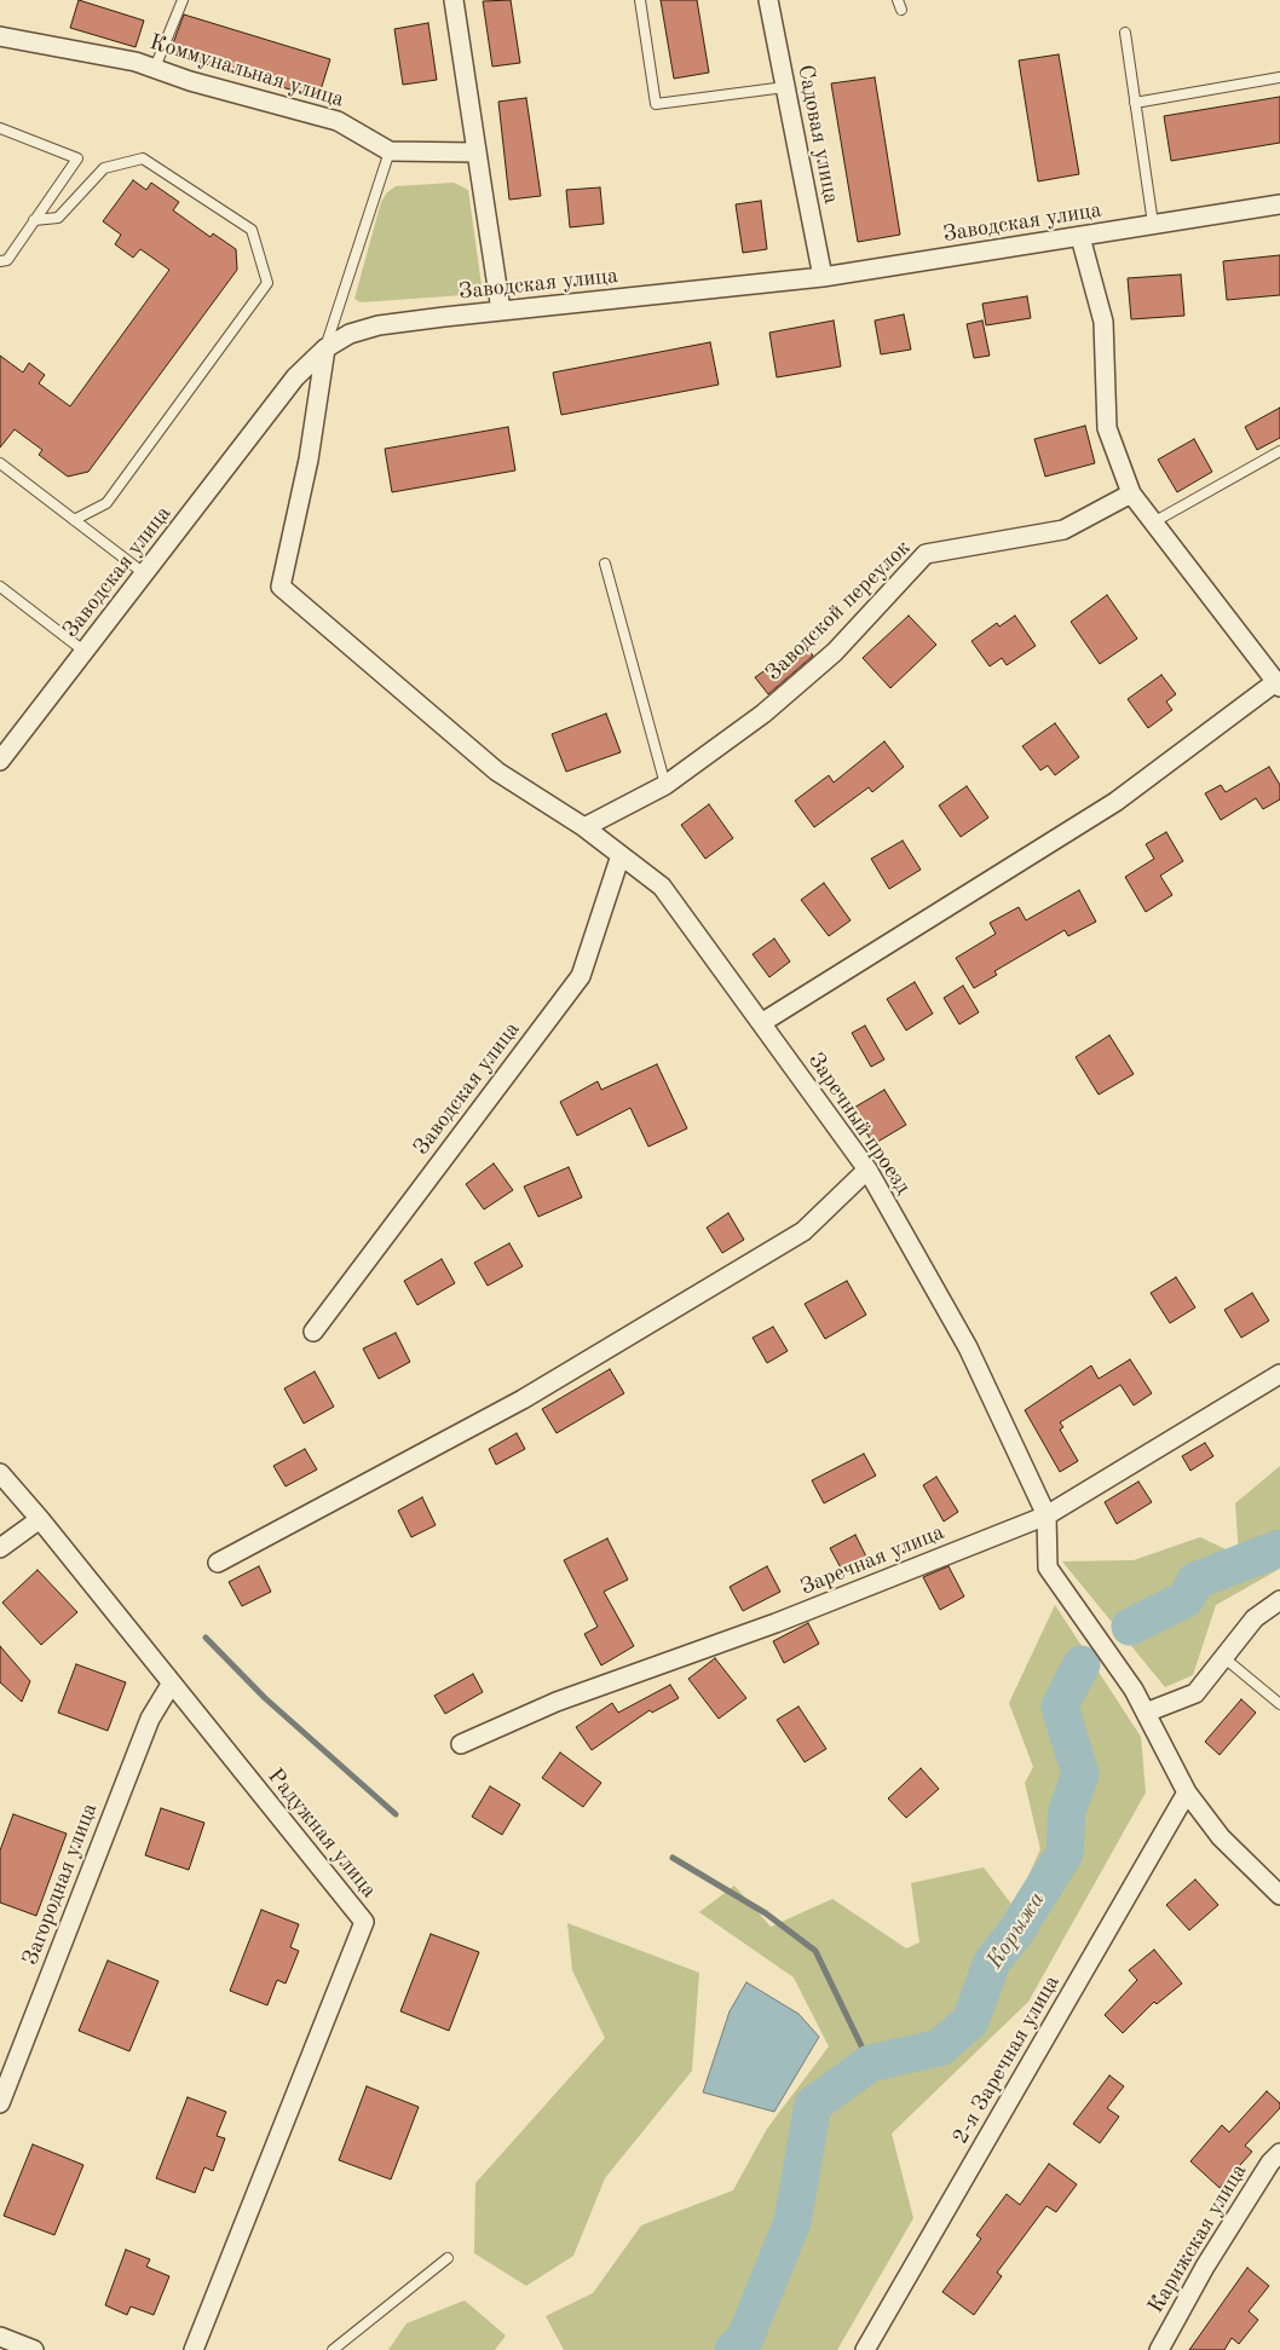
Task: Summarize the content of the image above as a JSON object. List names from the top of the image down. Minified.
{"streets":{"street":["Коммунальная улица","Садовая улица","Заводская улица","Заводской переулок","Заречный проезд","Заречная улица","Радужная улица","Загородная улица","2-я Заречная улица","Карижская улица"]},"crossings":[["Садовая улица","Заводская улица"],["Заводская улица","Заречный проезд"],["Заводской переулок","Заречный проезд"],["Заречный проезд","Заречная улица"],["Радужная улица","Загородная улица"]],"water":["Корыжа"]}
